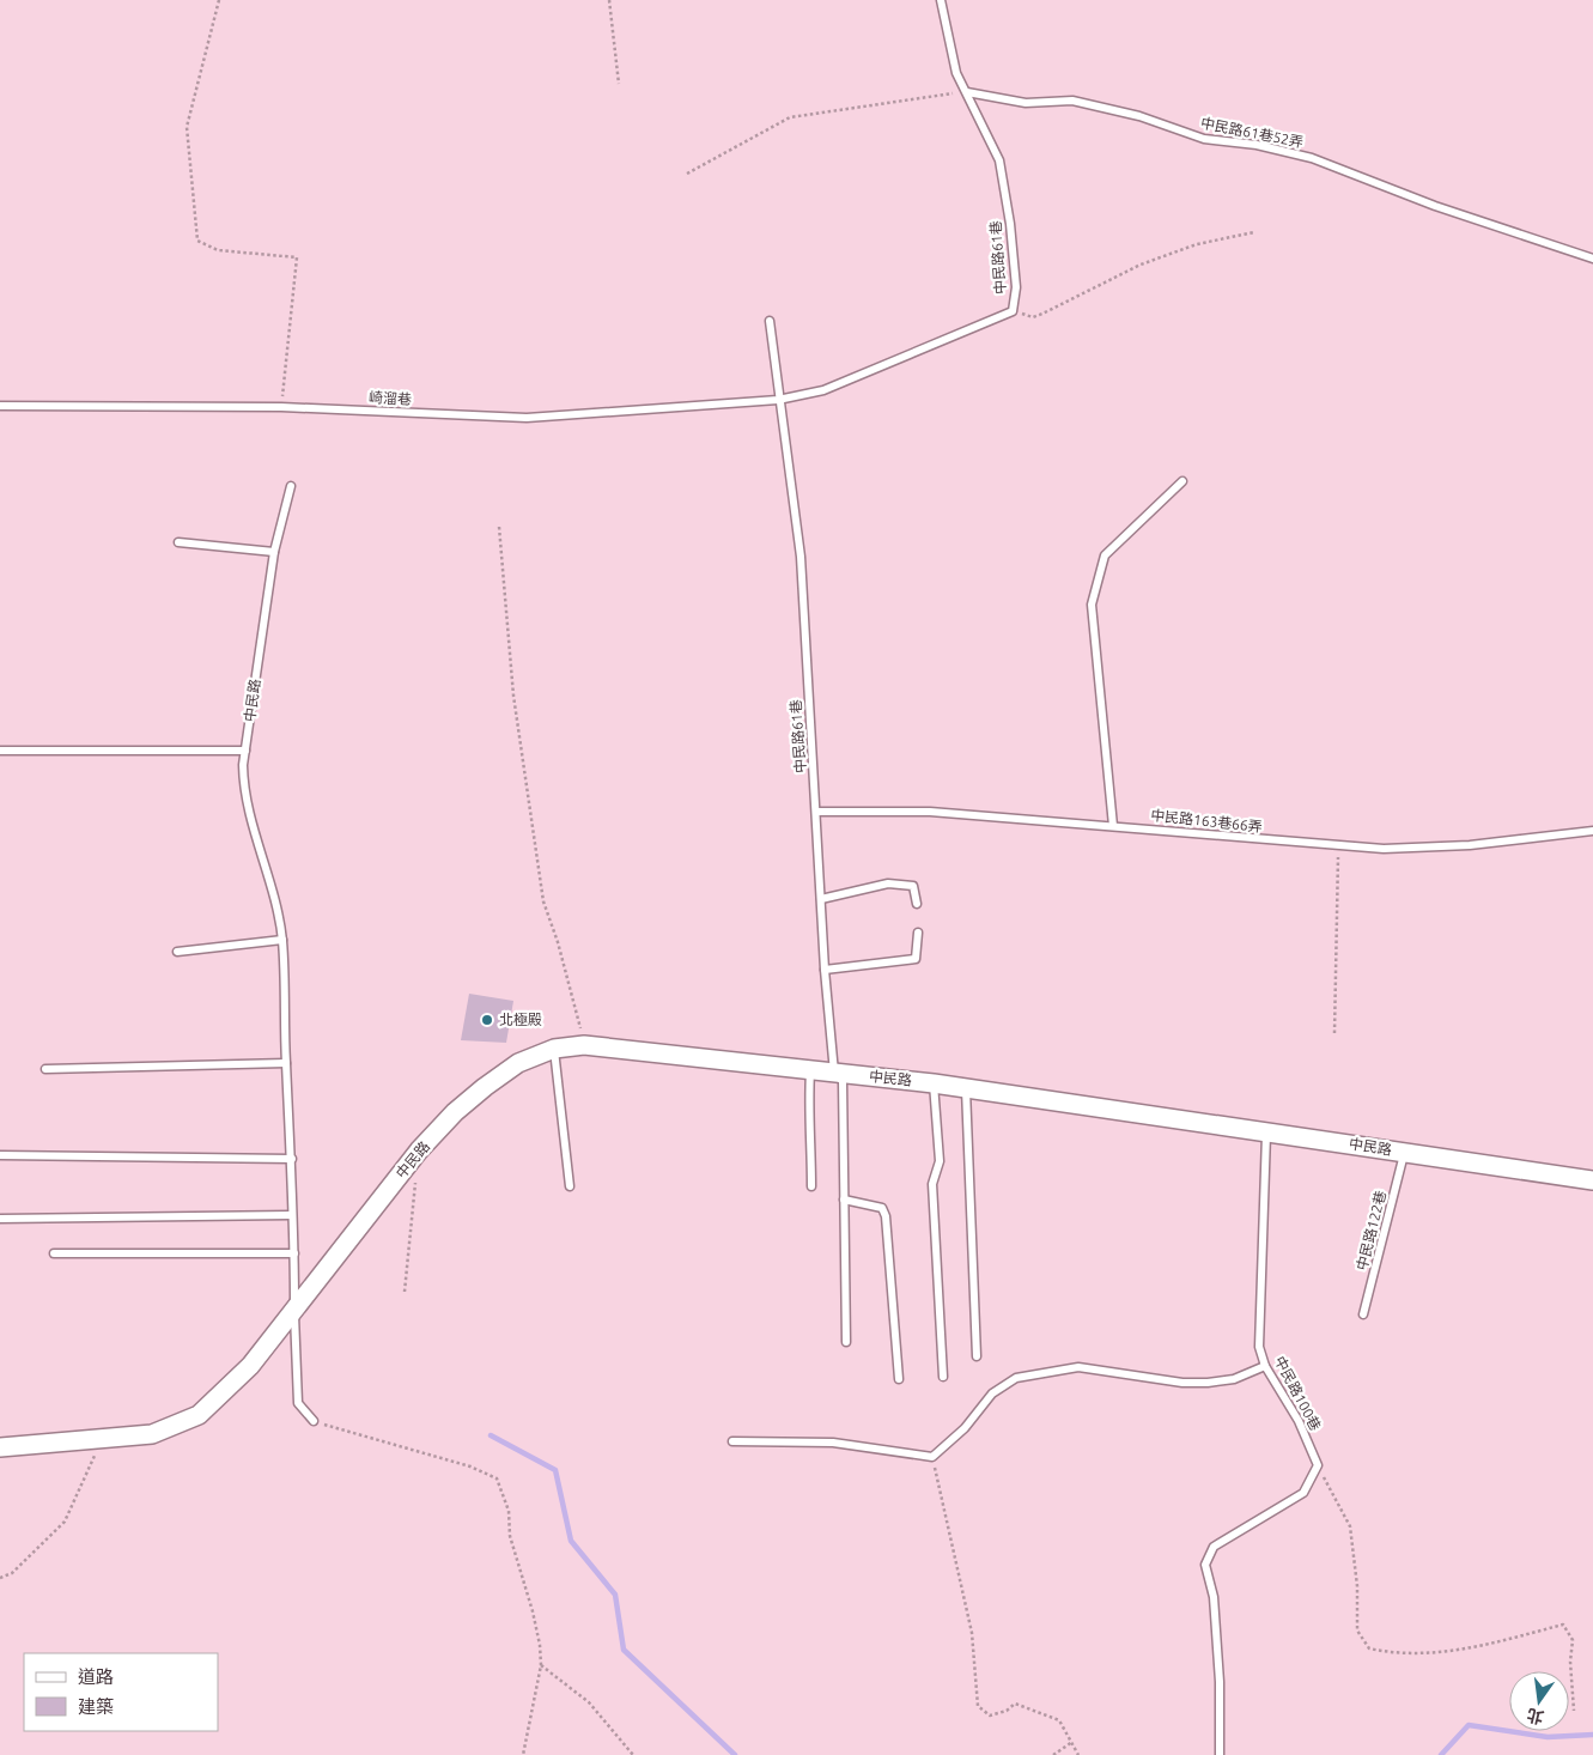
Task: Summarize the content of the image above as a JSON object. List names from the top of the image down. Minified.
{"streets":{"street":["中民路"],"lane":["中民路61巷52弄","中民路61巷","崎溜巷","中民路163巷66弄","中民路122巷","中民路100巷"]},"crossings":[["中民路61巷52弄","中民路61巷"],["中民路61巷","崎溜巷"],["中民路61巷","中民路"],["中民路61巷","中民路163巷66弄"],["中民路","中民路122巷"],["中民路","中民路100巷"]],"places":["北極殿"],"legend":["道路","建築"],"north":"bottom"}
